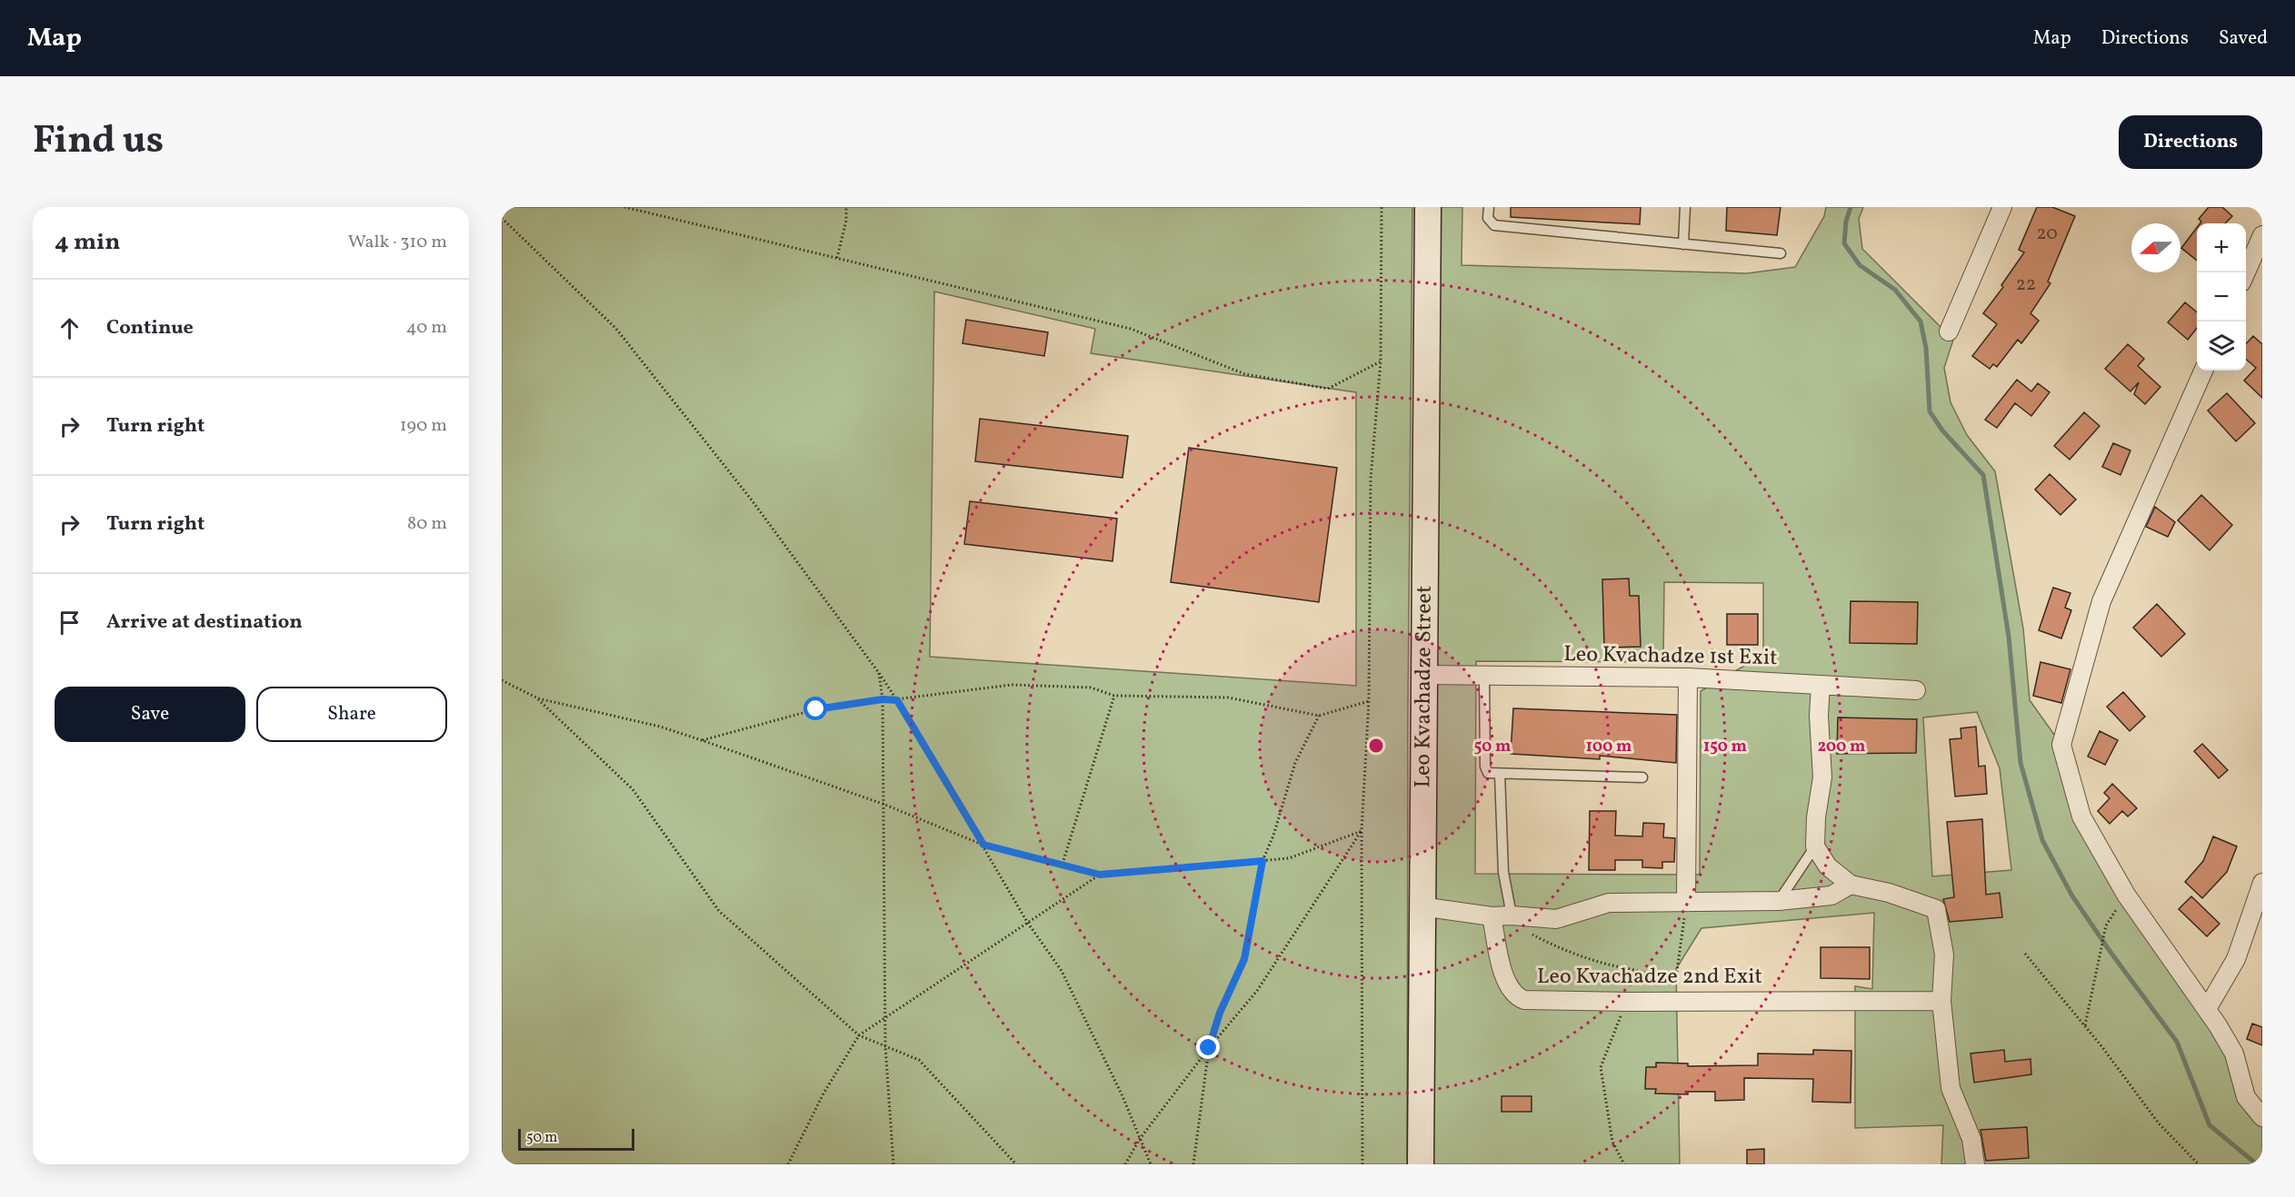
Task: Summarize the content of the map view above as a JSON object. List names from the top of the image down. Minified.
{"streets":{"main road":["Leo Kvachadze Street"],"street":["Leo Kvachadze 1st Exit","Leo Kvachadze 2nd Exit"]},"crossings":[["Leo Kvachadze 1st Exit","Leo Kvachadze Street"]],"house_numbers":["20","22"],"scale_bar":"50 m","north":"left","page":{"header":"Map","nav":["Map","Directions","Saved"],"title":"Find us","buttons":["Directions",["Save","Share"]],"heading":["4 min","Walk · 310 m"],"map_buttons":["+","−"],"list":[["Continue","40 m"],["Turn right","190 m"],["Turn right","80 m"],"Arrive at destination"],"scale":"50 m"},"rings":["50 m","100 m","150 m","200 m"]}
